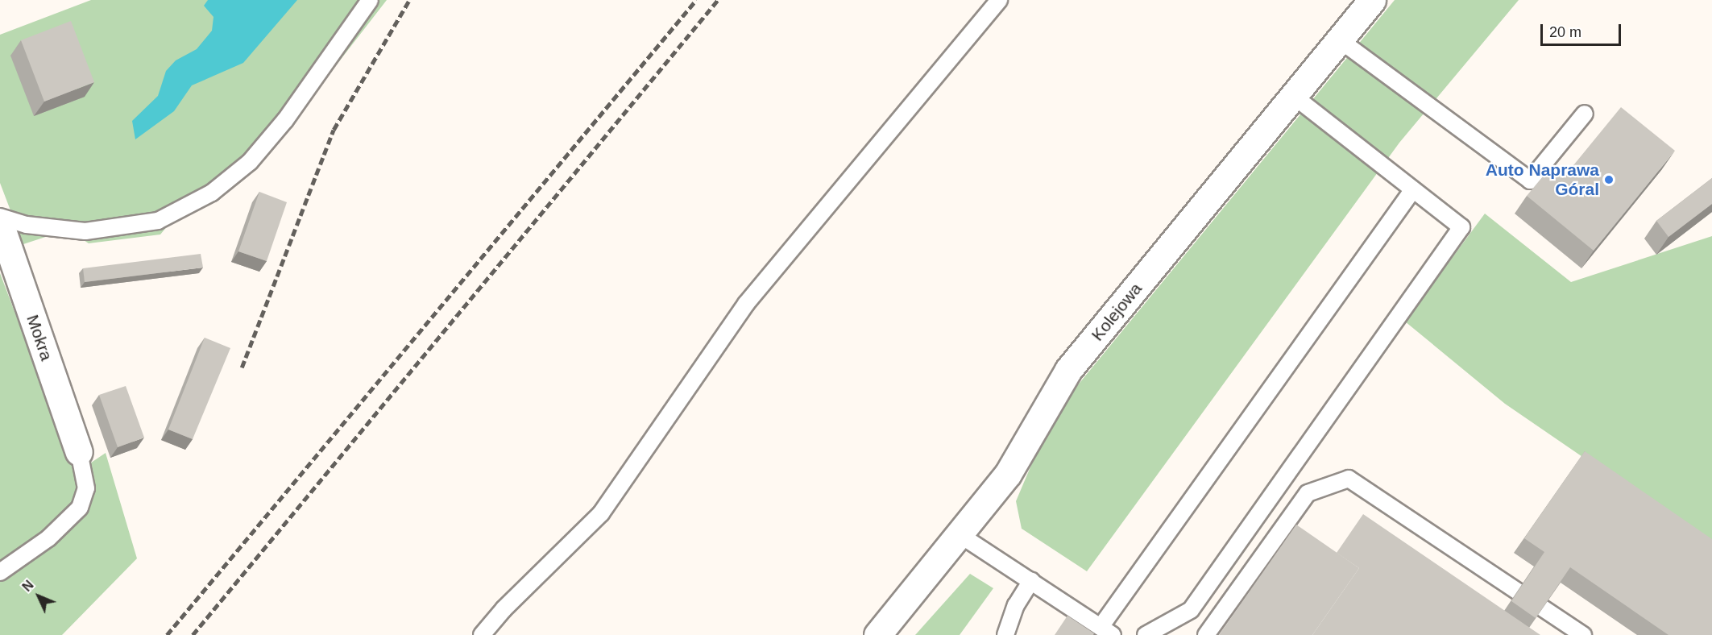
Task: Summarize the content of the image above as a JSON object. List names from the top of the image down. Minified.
{"streets":{"street":["Kolejowa","Mokra"]},"places":["Auto Naprawa Góral"],"scale_bar":"20 m","north":"top left"}
